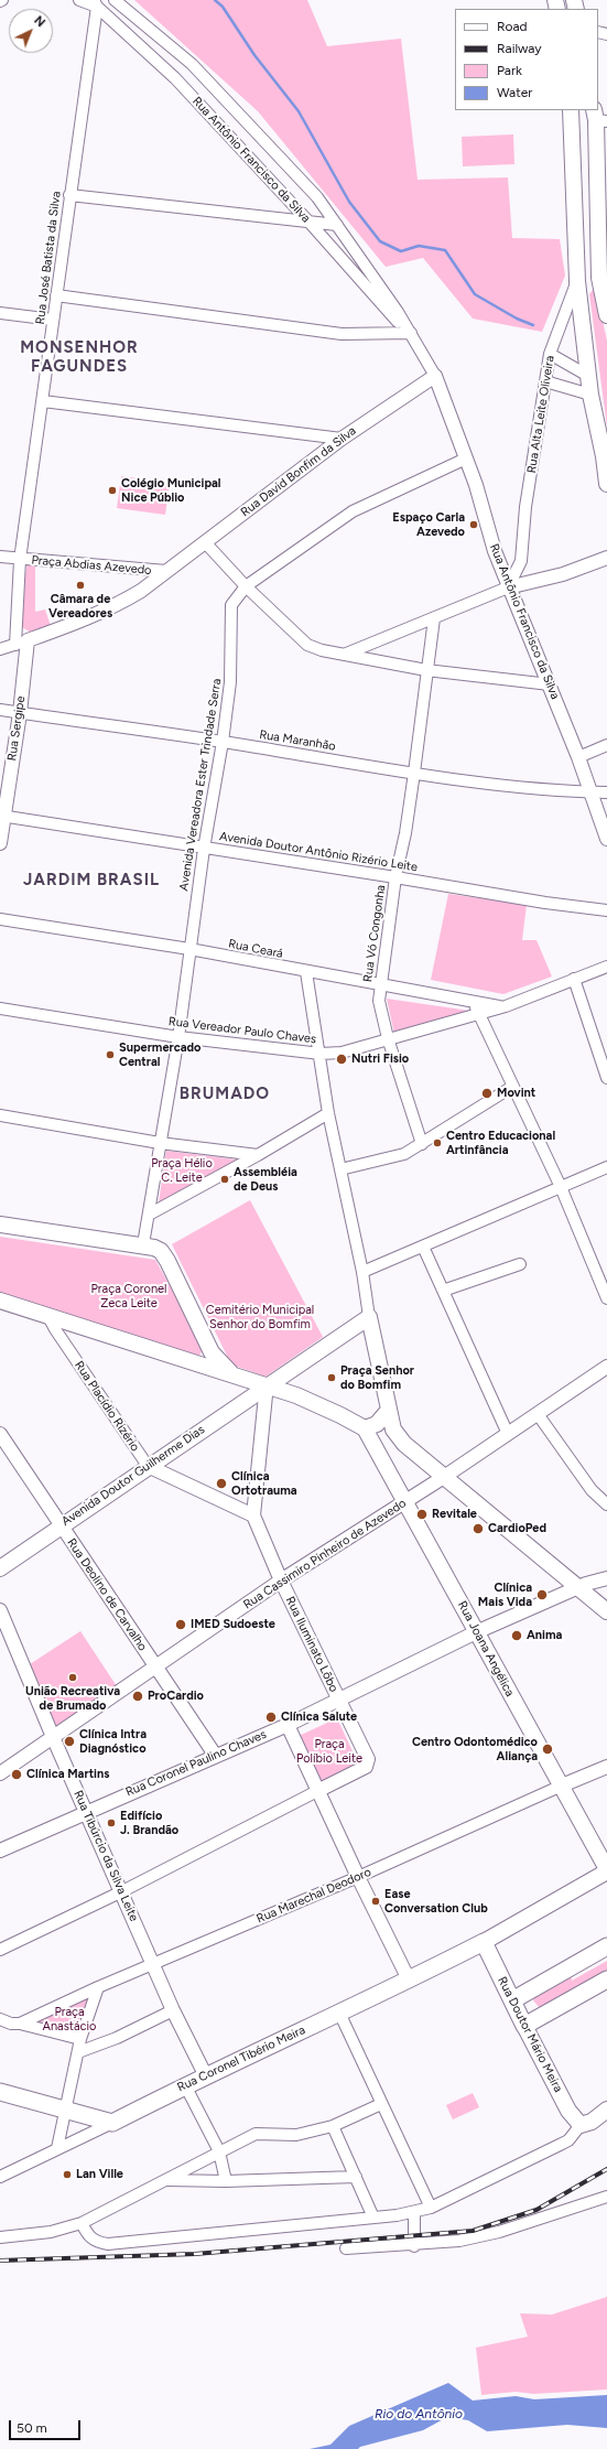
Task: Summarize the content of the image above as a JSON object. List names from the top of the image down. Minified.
{"streets":{"main road":["Rua Alta Leite Oliveira","Avenida Doutor Guilherme Dias","Rua Joana Angélica","Rua Doutor Mário Meira","Rua Coronel Tibério Meira"],"street":["Rua Antônio Francisco da Silva","Rua José Batista da Silva","Rua David Bonfim da Silva","Praça Abdias Azevedo","Rua Sergipe","Rua Maranhão","Avenida Vereadora Ester Trindade Serra","Avenida Doutor Antônio Rizério Leite","Rua Vó Congonha","Rua Ceará","Rua Vereador Paulo Chaves","Rua Placídio Rizério","Rua Cassimiro Pinheiro de Azevedo","Rua Deolino de Carvalho","Rua Iluminato Lôbo","Rua Coronel Paulino Chaves","Rua Tibúrcio da Silva Leite","Rua Marechal Deodoro"]},"crossings":[["Rua Antônio Francisco da Silva","Rua José Batista da Silva"],["Rua Antônio Francisco da Silva","Rua Alta Leite Oliveira"],["Rua Antônio Francisco da Silva","Rua David Bonfim da Silva"],["Rua Antônio Francisco da Silva","Rua Maranhão"],["Rua Antônio Francisco da Silva","Avenida Vereadora Ester Trindade Serra"],["Rua José Batista da Silva","Praça Abdias Azevedo"],["Rua José Batista da Silva","Rua Sergipe"],["Rua David Bonfim da Silva","Praça Abdias Azevedo"],["Praça Abdias Azevedo","Rua Sergipe"],["Rua Sergipe","Rua Maranhão"],["Rua Sergipe","Avenida Doutor Antônio Rizério Leite"],["Rua Maranhão","Avenida Vereadora Ester Trindade Serra"],["Rua Maranhão","Rua Vó Congonha"],["Avenida Vereadora Ester Trindade Serra","Avenida Doutor Antônio Rizério Leite"],["Avenida Vereadora Ester Trindade Serra","Rua Ceará"],["Avenida Vereadora Ester Trindade Serra","Rua Vereador Paulo Chaves"],["Avenida Doutor Antônio Rizério Leite","Rua Vó Congonha"],["Rua Vó Congonha","Rua Ceará"],["Rua Vó Congonha","Rua Vereador Paulo Chaves"],["Rua Ceará","Rua Vereador Paulo Chaves"],["Rua Placídio Rizério","Avenida Doutor Guilherme Dias"],["Avenida Doutor Guilherme Dias","Rua Deolino de Carvalho"],["Avenida Doutor Guilherme Dias","Rua Iluminato Lôbo"],["Rua Cassimiro Pinheiro de Azevedo","Rua Deolino de Carvalho"],["Rua Cassimiro Pinheiro de Azevedo","Rua Iluminato Lôbo"],["Rua Cassimiro Pinheiro de Azevedo","Rua Joana Angélica"],["Rua Cassimiro Pinheiro de Azevedo","Rua Tibúrcio da Silva Leite"],["Rua Deolino de Carvalho","Rua Coronel Paulino Chaves"],["Rua Iluminato Lôbo","Rua Coronel Paulino Chaves"],["Rua Joana Angélica","Rua Coronel Paulino Chaves"],["Rua Joana Angélica","Rua Marechal Deodoro"],["Rua Coronel Paulino Chaves","Rua Tibúrcio da Silva Leite"],["Rua Tibúrcio da Silva Leite","Rua Marechal Deodoro"],["Rua Tibúrcio da Silva Leite","Rua Coronel Tibério Meira"],["Rua Doutor Mário Meira","Rua Coronel Tibério Meira"]],"districts":["MONSENHOR FAGUNDES","JARDIM BRASIL","BRUMADO"],"water":["Rio do Antônio"],"parks":["Praça Hélio C. Leite","Praça Coronel Zeca Leite","Cemitério Municipal Senhor do Bomfim","Praça Políbio Leite","Praça Anastácio"],"places":["Colégio Municipal Nice Públio","Espaço Carla Azevedo","Câmara de Vereadores","Supermercado Central","Nutri Fisio","Movint","Centro Educacional Artinfância","Assembléia de Deus","Praça Senhor do Bomfim","Clínica Ortotrauma","Revitale","CardioPed","Clínica Mais Vida","IMED Sudoeste","Anima","União Recreativa de Brumado","ProCardio","Clínica Salute","Clínica Intra Diagnóstico","Centro Odontomédico Aliança","Clínica Martins","Edifício J. Brandão","Ease Conversation Club","Lan Ville"],"legend":["Road","Railway","Park","Water"],"scale_bar":"50 m","north":"top right"}
